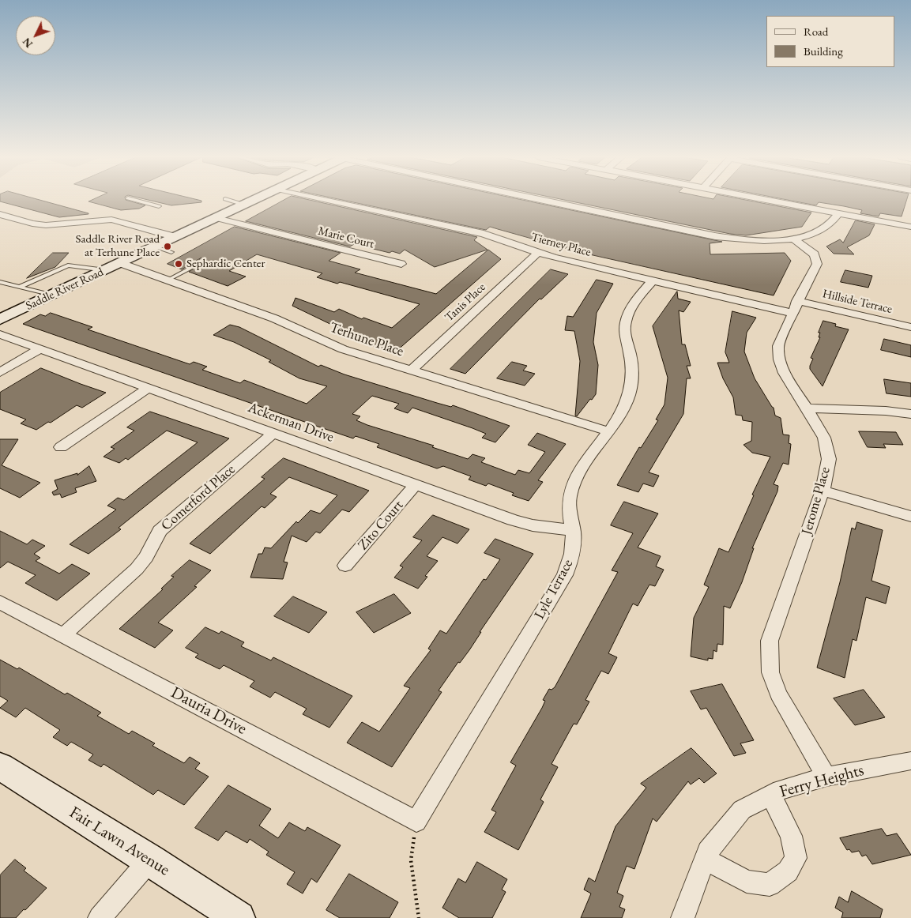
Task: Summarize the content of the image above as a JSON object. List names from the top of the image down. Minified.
{"streets":{"main road":["Saddle River Road","Fair Lawn Avenue"],"street":["Marie Court","Tierney Place","Hillside Terrace","Tanis Place","Terhune Place","Ackerman Drive","Comerford Place","Jerome Place","Zito Court","Lyle Terrace","Dauria Drive","Ferry Heights"]},"crossings":[["Marie Court","Saddle River Road"],["Tierney Place","Hillside Terrace"],["Tierney Place","Tanis Place"],["Tierney Place","Jerome Place"],["Tierney Place","Lyle Terrace"],["Saddle River Road","Terhune Place"],["Hillside Terrace","Jerome Place"],["Tanis Place","Terhune Place"],["Terhune Place","Lyle Terrace"],["Ackerman Drive","Comerford Place"],["Ackerman Drive","Zito Court"],["Ackerman Drive","Lyle Terrace"],["Comerford Place","Dauria Drive"],["Jerome Place","Ferry Heights"],["Lyle Terrace","Dauria Drive"]],"places":["Saddle River Road at Terhune Place","Sephardic Center"],"legend":["Road","Building"],"north":"bottom left"}
